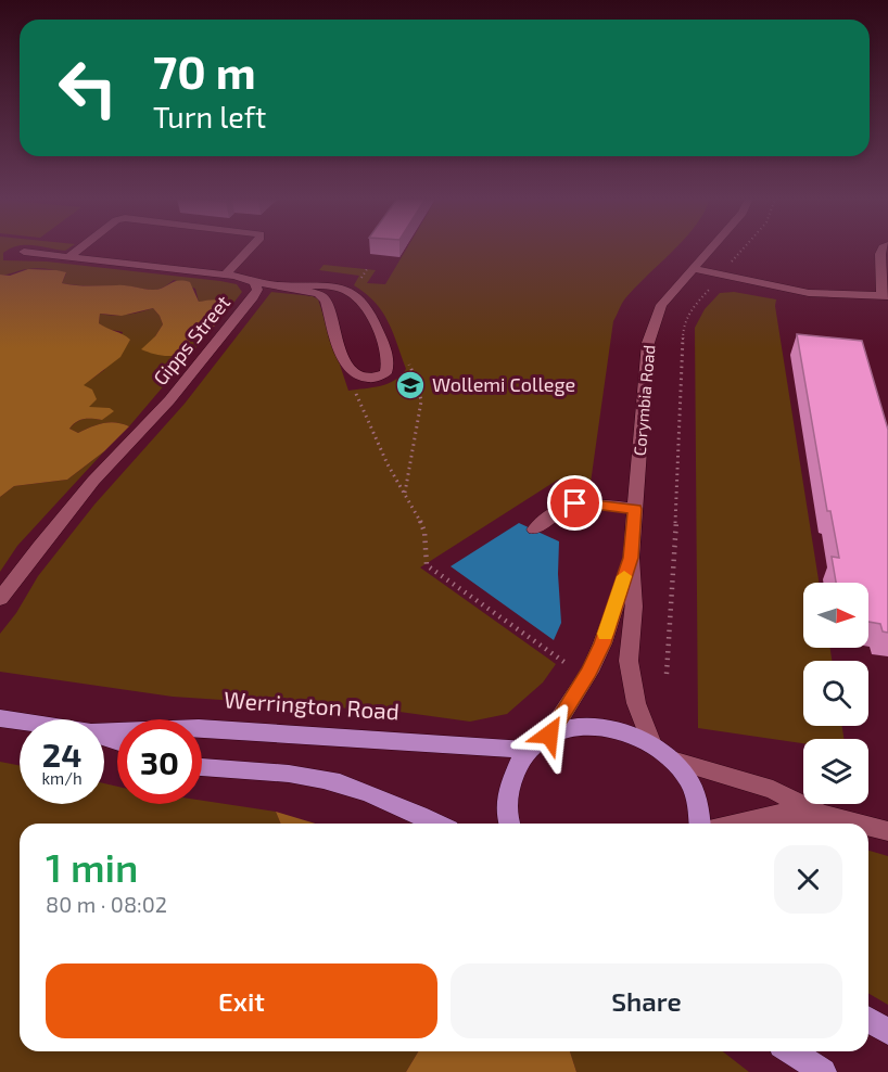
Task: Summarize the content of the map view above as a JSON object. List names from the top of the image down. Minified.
{"streets":{"main road":["Werrington Road"],"street":["Gipps Street","Corymbia Road"]},"places":{"school or university":["Wollemi College"]},"north":"right","page":{"turn":["70 m","Turn left"],"speed":"24 km/h","limit":"30","heading":["1 min","80 m · 08:02"],"buttons":["Exit","Share"]}}
